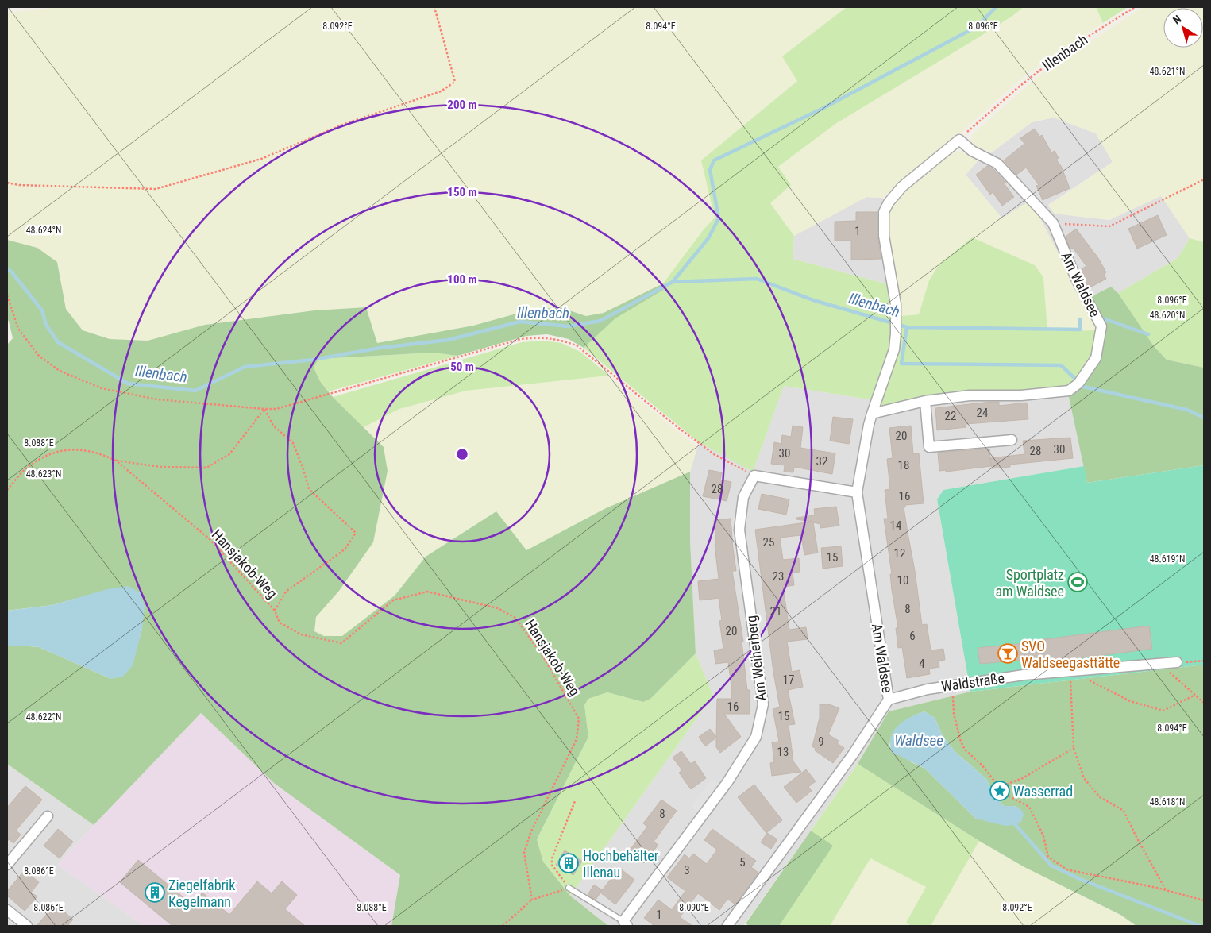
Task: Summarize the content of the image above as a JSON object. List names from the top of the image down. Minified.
{"streets":{"street":["Am Waldsee","Am Weiherberg","Waldstraße"],"path":["Illenbach","Hansjakob-Weg"]},"crossings":[["Illenbach","Am Waldsee"],["Am Waldsee","Waldstraße"]],"water":["Illenbach","Waldsee"],"places":{"sports":["Sportplatz am Waldsee"],"bar":["SVO Waldseegasttätte"],"place":["Wasserrad"],"building":["Hochbehälter Illenau","Ziegelfabrik Kegelmann"]},"house_numbers":["1","24","22","20","30","28","30","32","18","28","16","14","25","12","15","23","10","8","21","20","6","4","17","16","15","9","13","8","5","3","1"],"north":"top left","coordinates":["8.092°E","8.094°E","8.096°E","48.621°N","48.624°N","48.620°N","8.088°E","48.623°N","48.619°N","48.622°N","48.618°N","8.086°E","8.090°E"],"rings":["200 m","150 m","100 m","50 m"]}
